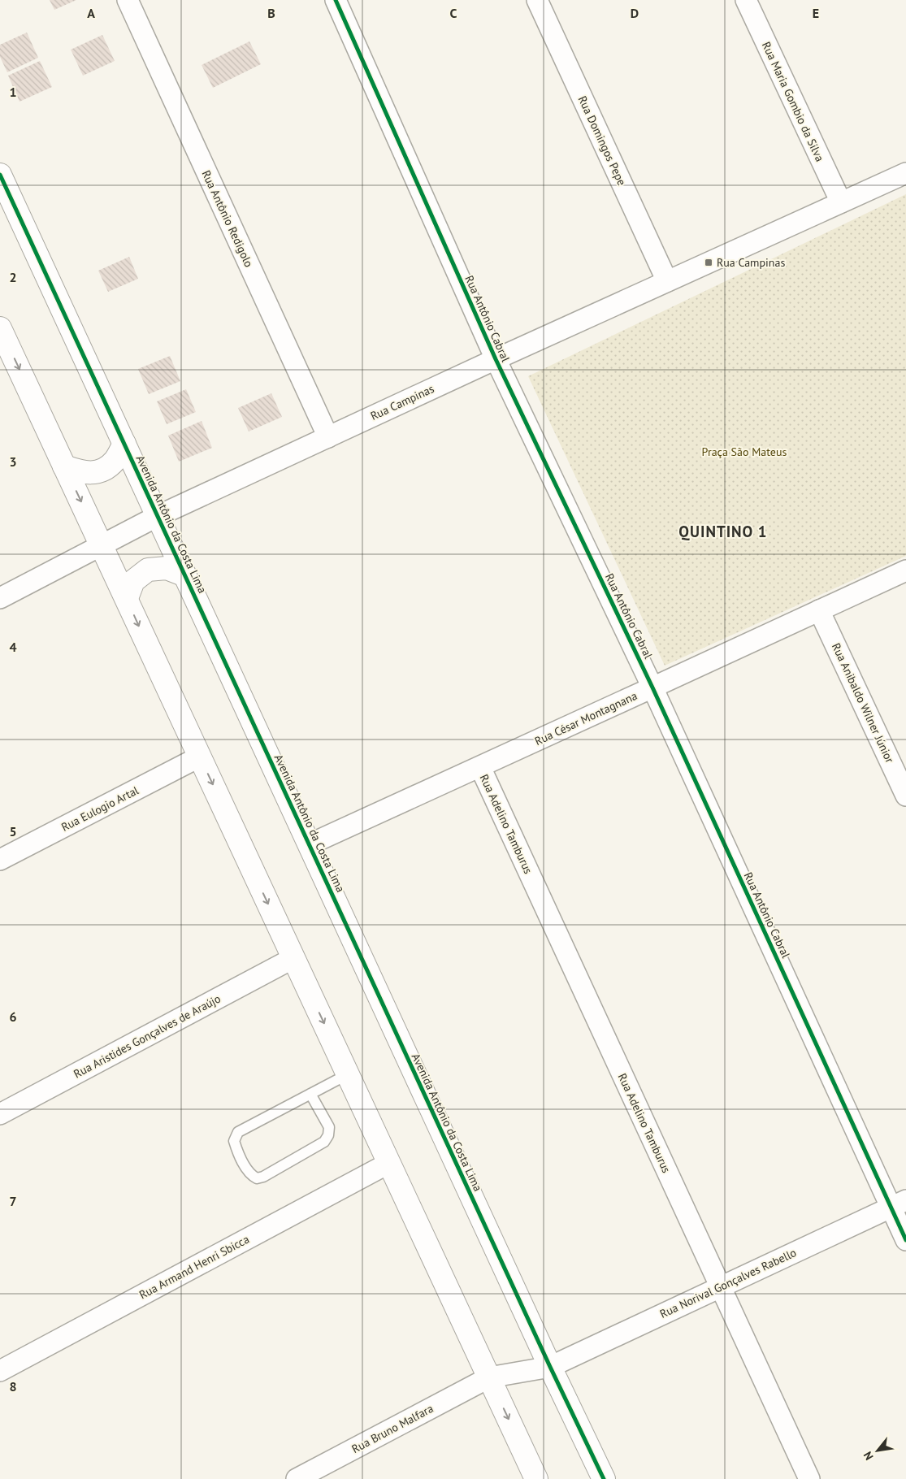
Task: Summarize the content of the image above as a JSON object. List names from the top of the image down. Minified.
{"streets":{"street":["Rua Maria Gombio da Silva","Rua Domingos Pepe","Rua Antônio Redigolo","Rua Antônio Cabral","Rua Campinas","Avenida Antônio da Costa Lima","Rua Anibaldo Wilner Júnior","Rua César Montagnana","Rua Eulogio Artal","Rua Adelino Tamburus","Rua Aristides Gonçalves de Araújo","Rua Armand Henri Sbicca","Rua Norival Gonçalves Rabello","Rua Bruno Malfara"]},"crossings":[["Rua Maria Gombio da Silva","Rua Campinas"],["Rua Domingos Pepe","Rua Campinas"],["Rua Antônio Redigolo","Rua Campinas"],["Rua Antônio Cabral","Rua Campinas"],["Rua Antônio Cabral","Rua César Montagnana"],["Rua Antônio Cabral","Rua Norival Gonçalves Rabello"],["Rua Campinas","Avenida Antônio da Costa Lima"],["Avenida Antônio da Costa Lima","Rua César Montagnana"],["Avenida Antônio da Costa Lima","Rua Norival Gonçalves Rabello"],["Rua Anibaldo Wilner Júnior","Rua César Montagnana"],["Rua César Montagnana","Rua Adelino Tamburus"],["Rua Adelino Tamburus","Rua Norival Gonçalves Rabello"],["Rua Norival Gonçalves Rabello","Rua Bruno Malfara"]],"districts":["QUINTINO 1"],"parks":["Praça São Mateus"],"places":{"transit":["Rua Campinas"]},"north":"bottom left","grid":{"columns":["A","B","C","D","E"],"rows":["1","2","3","4","5","6","7","8"]}}
